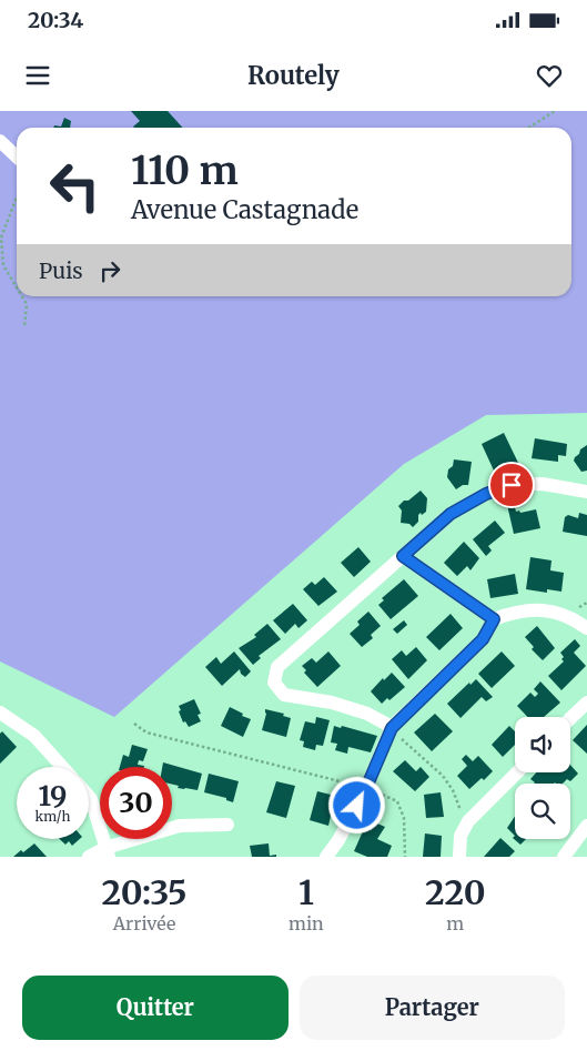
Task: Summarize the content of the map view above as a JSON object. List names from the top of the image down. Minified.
{"page":{"status":"20:34","header":"Routely","turn":["110 m","Avenue Castagnade"],"then":"Puis","speed":"19 km/h","limit":"30","eta":["20:35","Arrivée","1","min","220","m"],"buttons":["Quitter","Partager"]}}
